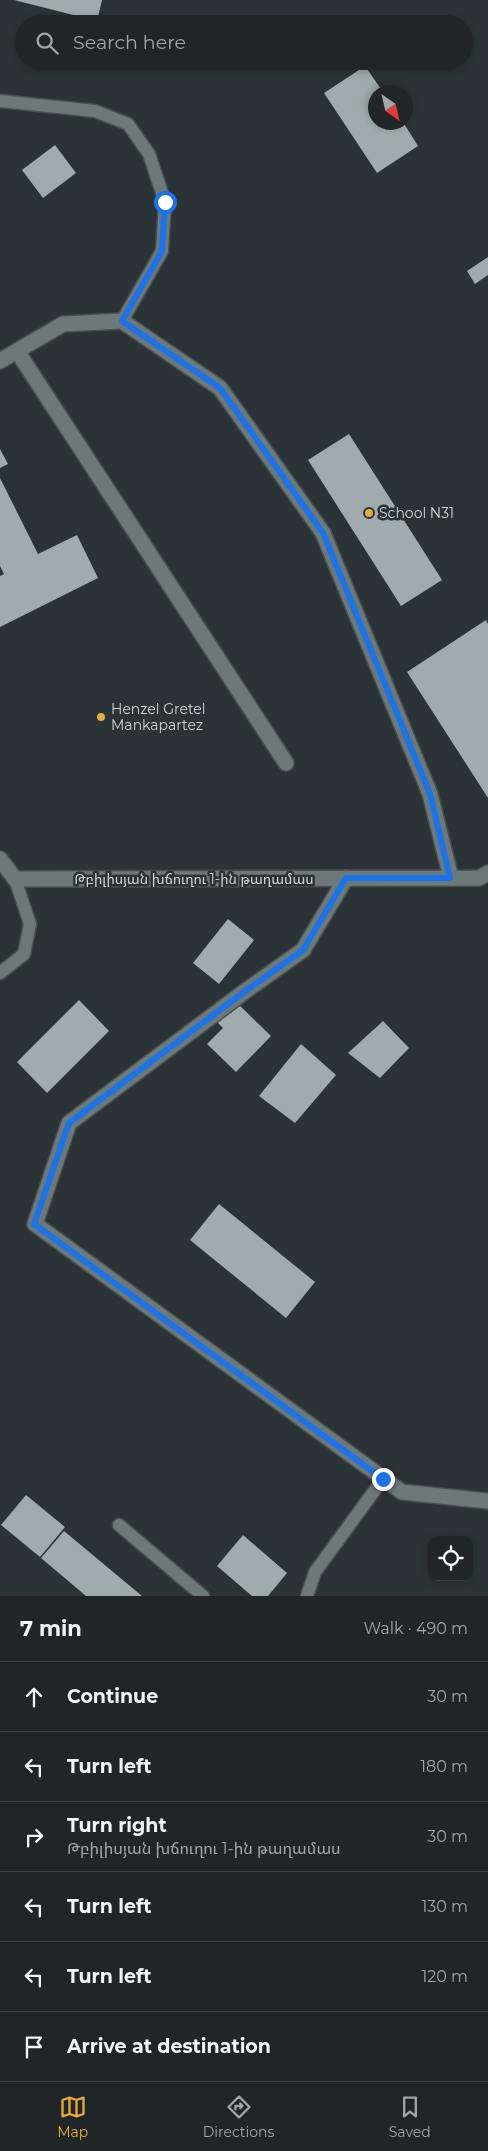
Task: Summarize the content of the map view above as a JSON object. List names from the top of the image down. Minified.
{"streets":{"street":["Թբիլիսյան խճուղու 1-ին թաղամաս"]},"places":["School N31","Henzel Gretel Mankapartez"],"north":"bottom right","page":{"search":"Search here","heading":["7 min","Walk · 490 m"],"list":[["Continue","30 m"],["Turn left","180 m"],["Turn right","Թբիլիսյան խճուղու 1-ին թաղամաս","30 m"],["Turn left","130 m"],["Turn left","120 m"],"Arrive at destination"],"nav":["Map","Directions","Saved"]}}
